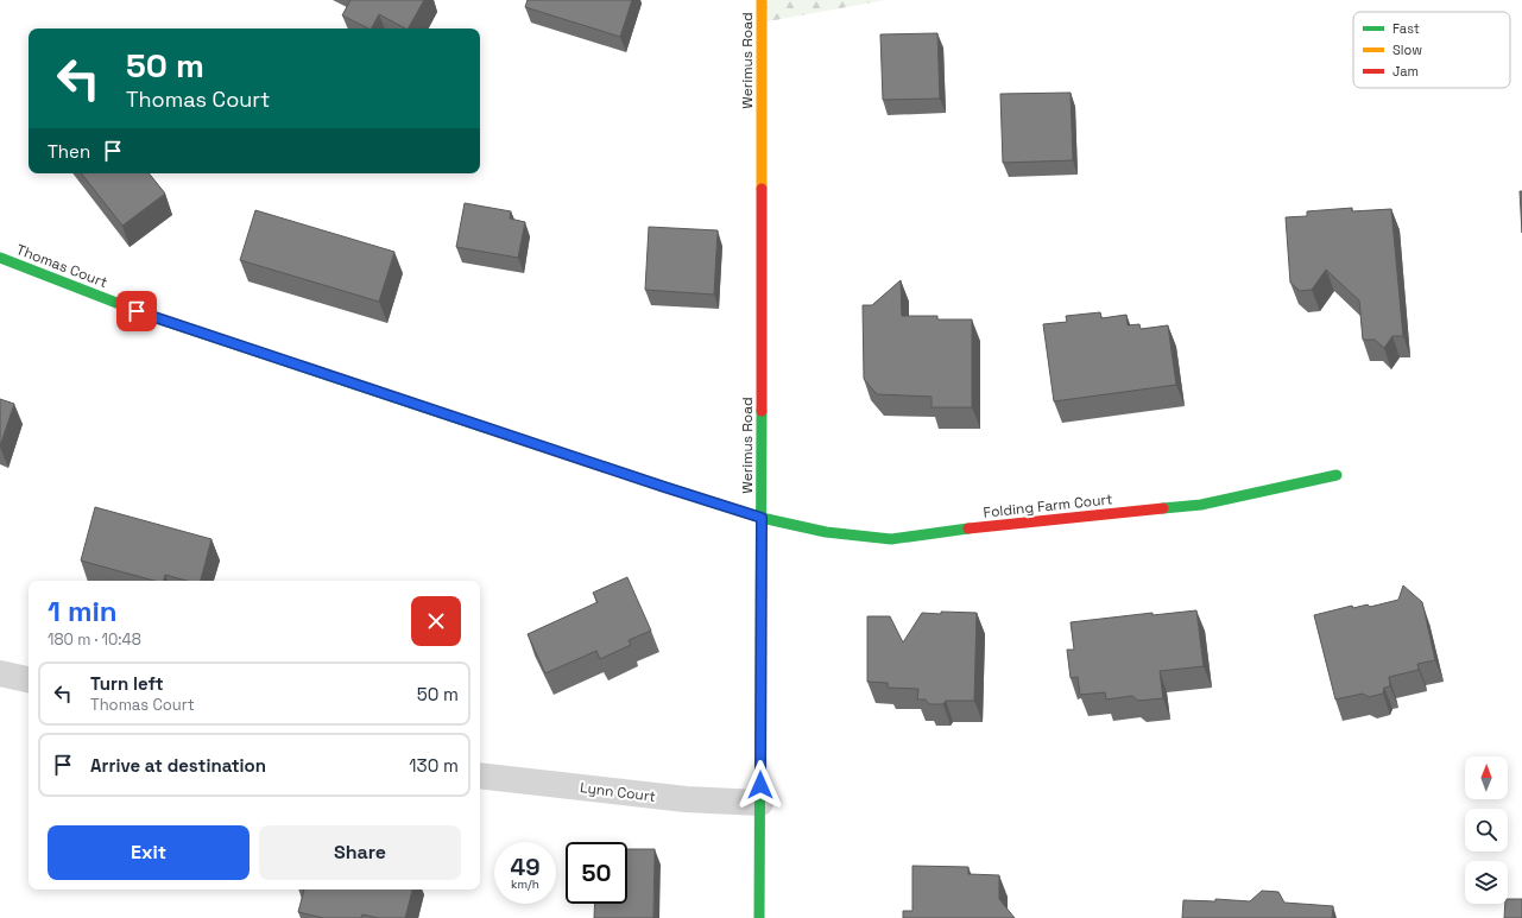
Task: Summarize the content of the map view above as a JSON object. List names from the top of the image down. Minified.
{"streets":{"street":["Werimus Road","Thomas Court","Folding Farm Court","Lynn Court"]},"crossings":[["Werimus Road","Thomas Court"],["Werimus Road","Folding Farm Court"],["Werimus Road","Lynn Court"],["Thomas Court","Folding Farm Court"]],"legend":["Fast","Slow","Jam"],"north":"top","page":{"turn":["50 m","Thomas Court"],"then":"Then","heading":["1 min","180 m · 10:48"],"list":[{"name":"Turn left","note":"Thomas Court","value":"50 m"},{"name":"Arrive at destination","value":"130 m"}],"buttons":["Exit","Share"],"speed":"49 km/h","limit":"50"}}
